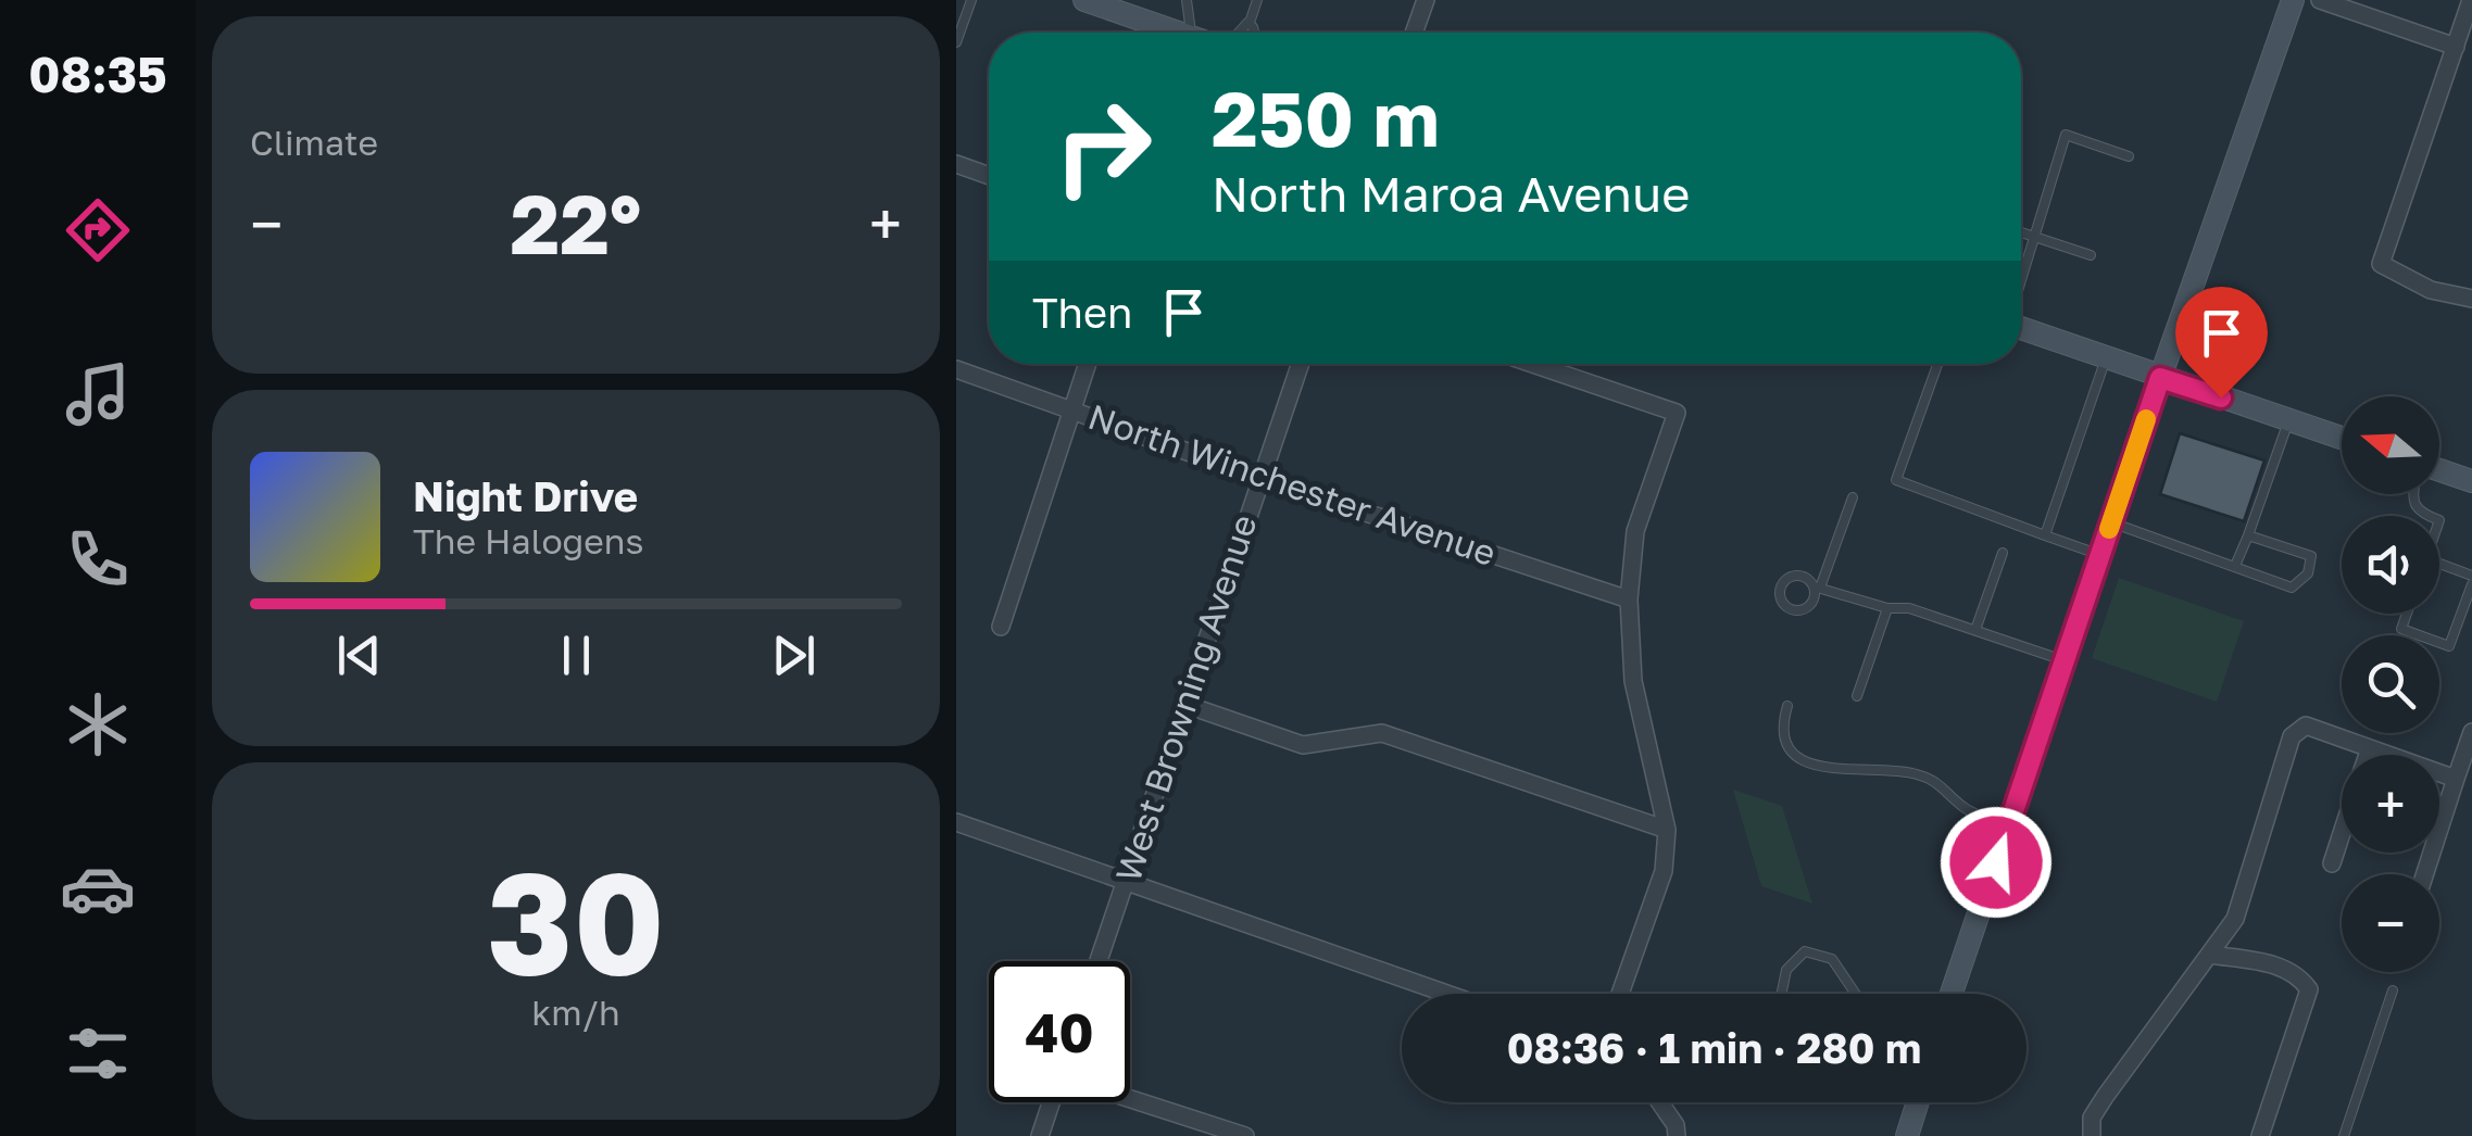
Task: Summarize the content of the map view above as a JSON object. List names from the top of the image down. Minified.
{"streets":{"street":["North Winchester Avenue","West Browning Avenue"]},"crossings":[["North Winchester Avenue","West Browning Avenue"]],"north":"left","page":{"tabs":"08:35","tile":["Climate",["30","km/h"]],"turn":["250 m","North Maroa Avenue"],"heat":["−","22°","+"],"then":"Then","map_buttons":["+","−"],"song":["Night Drive","The Halogens"],"limit":"40","trip":"08:36 · 1 min · 280 m"}}
